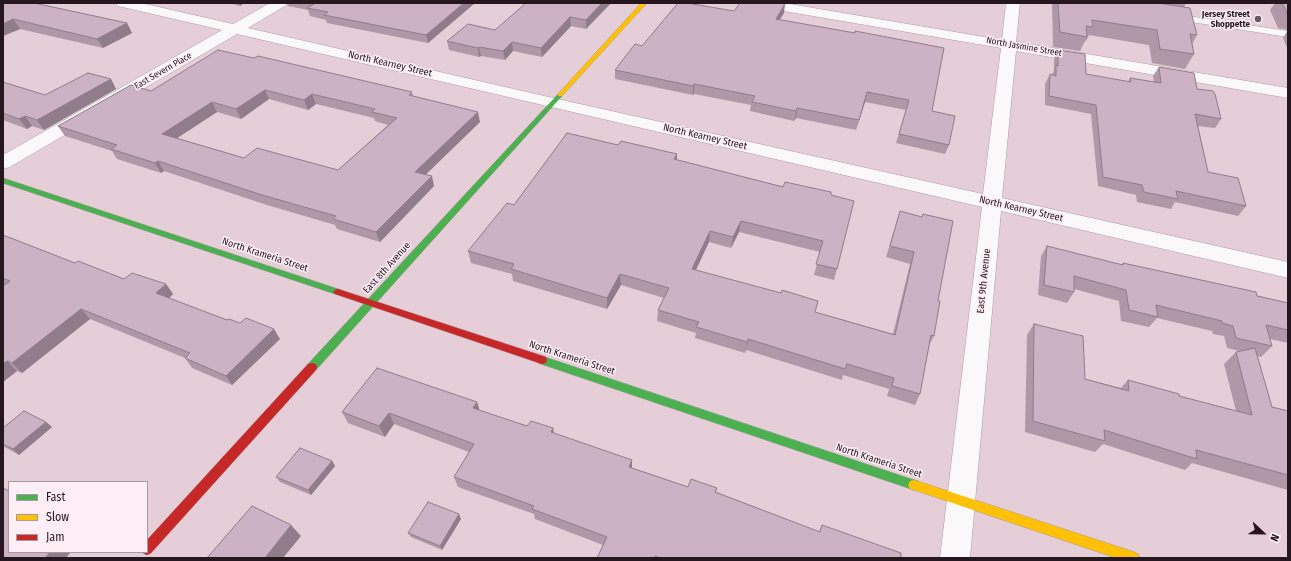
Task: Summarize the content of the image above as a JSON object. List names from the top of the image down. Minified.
{"streets":{"street":["North Jasmine Street","North Kearney Street","East Severn Place","North Krameria Street","East 8th Avenue","East 9th Avenue"]},"crossings":[["North Jasmine Street","East 9th Avenue"],["North Kearney Street","East Severn Place"],["North Kearney Street","East 8th Avenue"],["North Kearney Street","East 9th Avenue"],["North Krameria Street","East 8th Avenue"],["North Krameria Street","East 9th Avenue"]],"places":["Jersey Street Shoppette"],"legend":["Fast","Slow","Jam"],"north":"right"}
